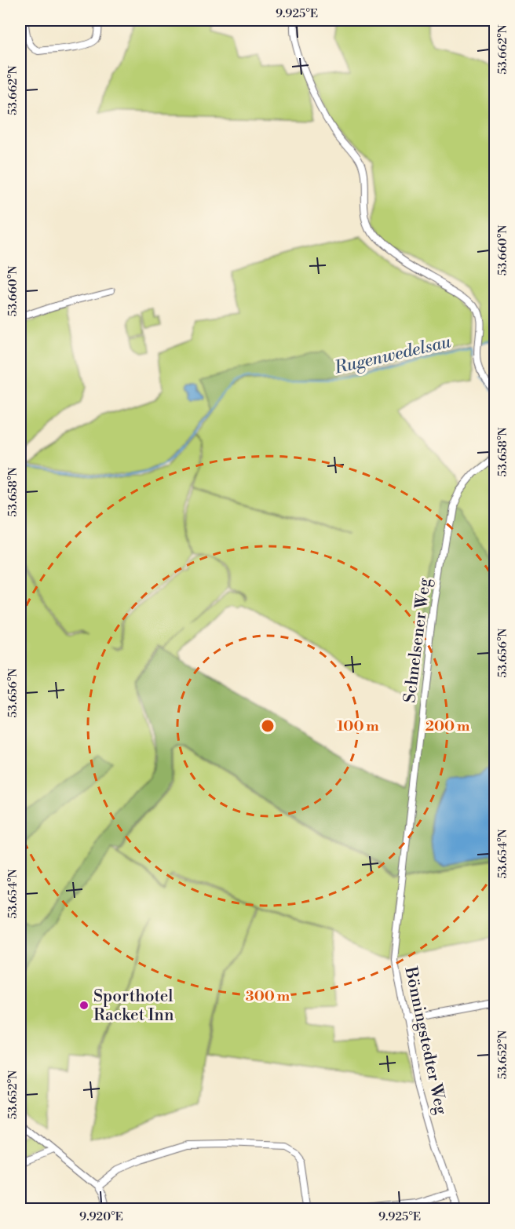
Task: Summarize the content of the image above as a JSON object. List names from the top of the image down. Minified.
{"streets":{"street":["Schnelsener Weg","Bönningstedter Weg"]},"crossings":[["Schnelsener Weg","Bönningstedter Weg"]],"water":["Rugenwedelsau"],"places":["Sporthotel Racket Inn"],"coordinates":["9.925°E","53.662°N","53.660°N","53.658°N","53.656°N","53.654°N","53.652°N","9.920°E"],"rings":["100 m","200 m","300 m"]}
